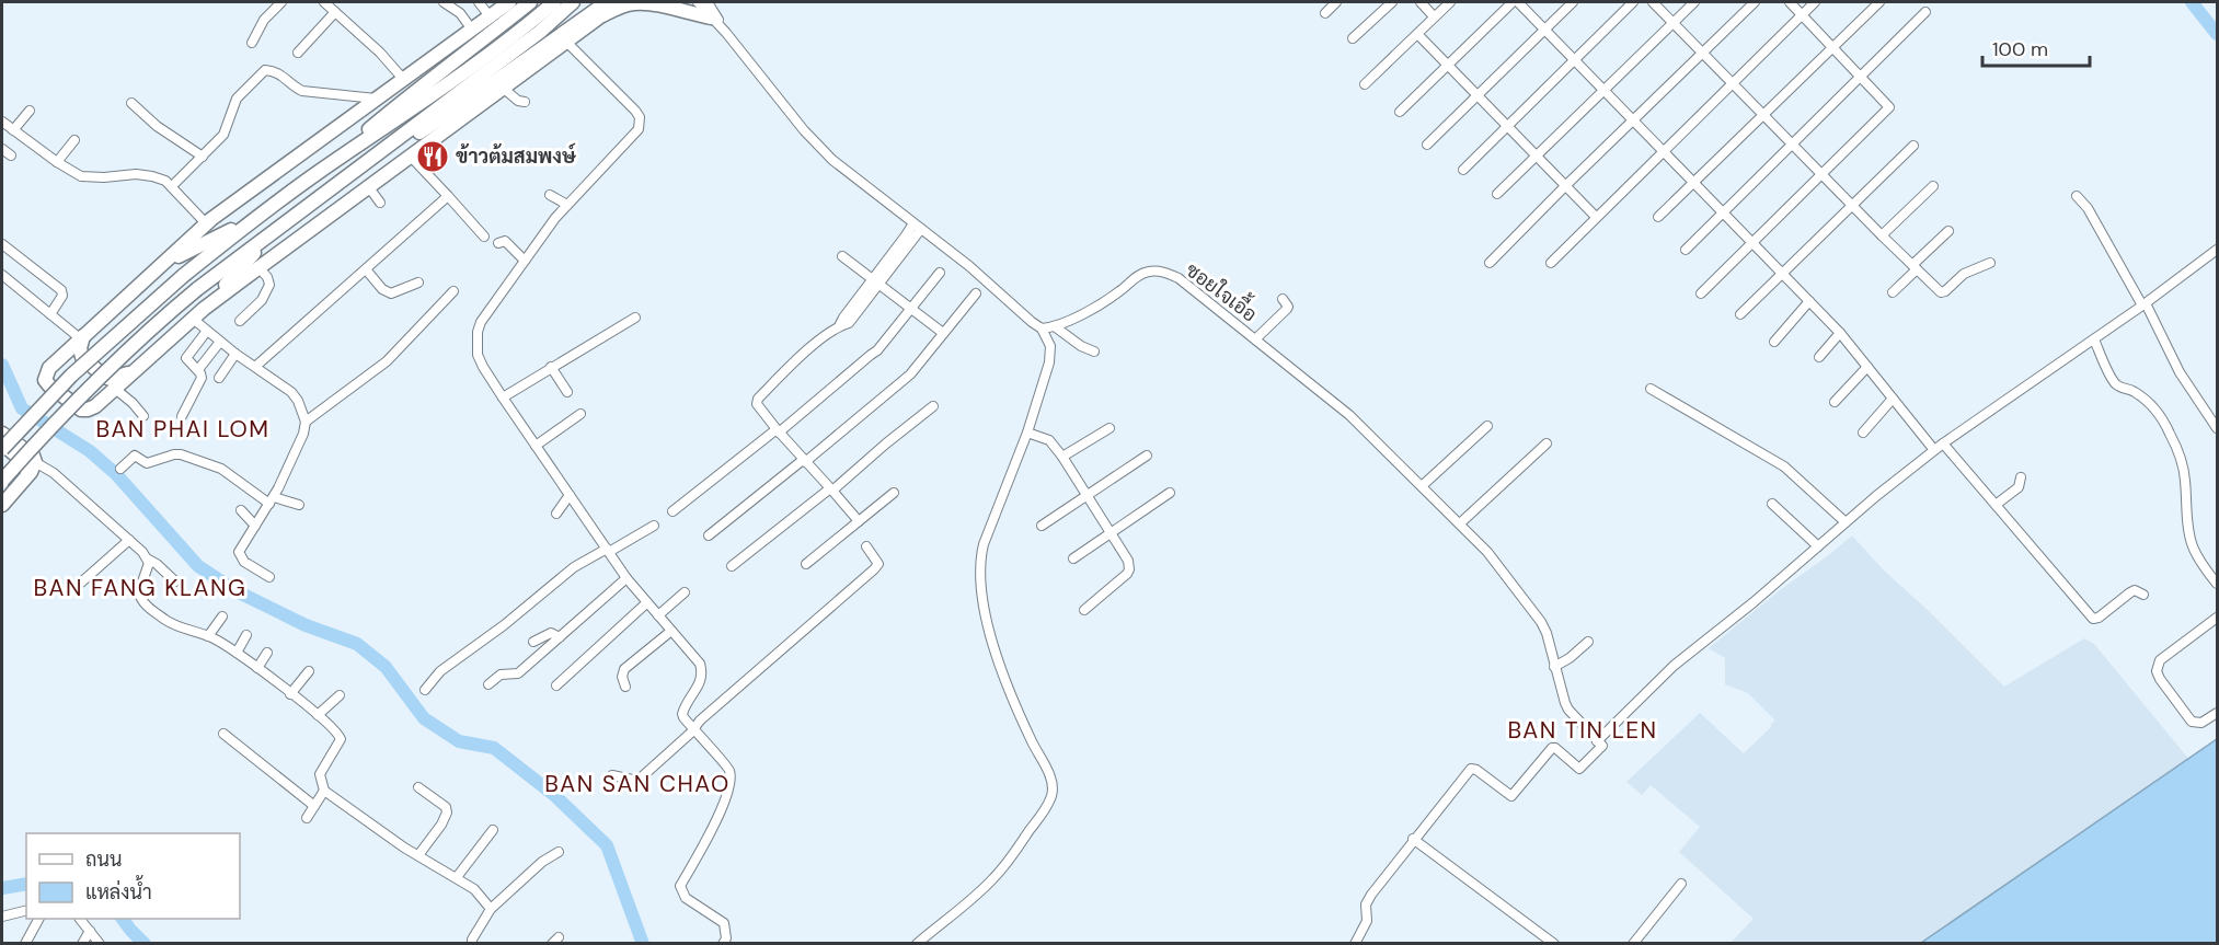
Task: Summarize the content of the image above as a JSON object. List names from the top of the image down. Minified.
{"streets":{"street":["ซอยใจเอื้อ"]},"districts":["BAN PHAI LOM","BAN FANG KLANG","BAN TIN LEN","BAN SAN CHAO"],"places":{"restaurant":["ข้าวต้มสมพงษ์"]},"legend":["ถนน","แหล่งน้ำ"],"scale_bar":"100 m"}
